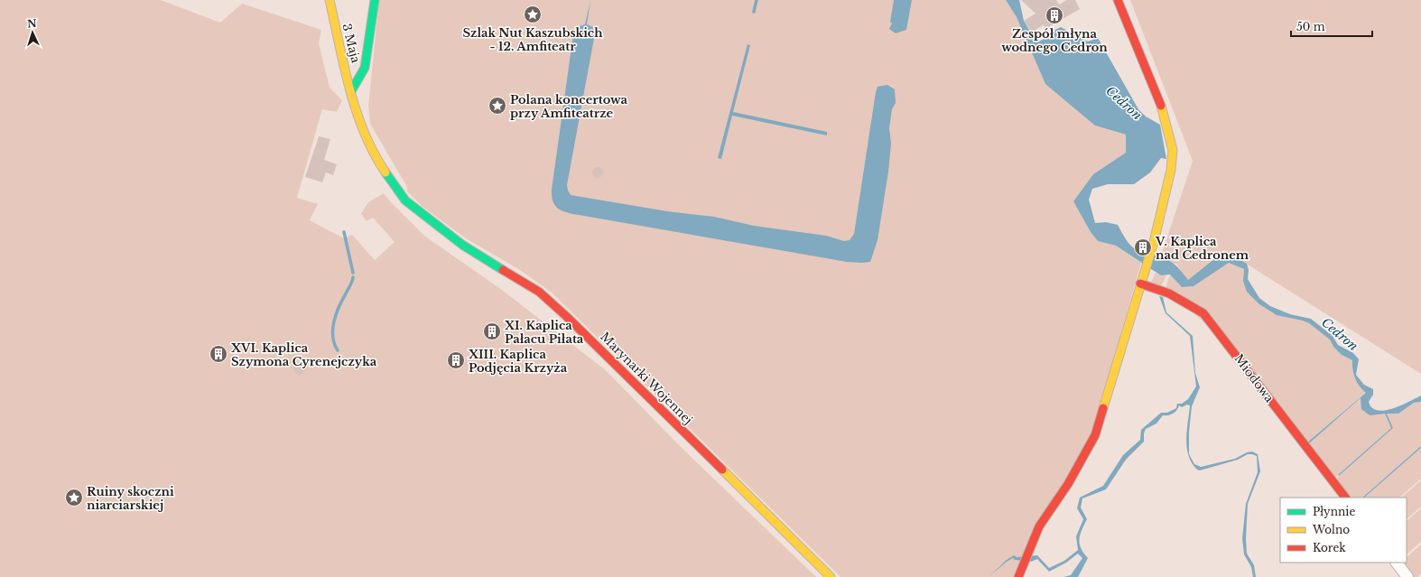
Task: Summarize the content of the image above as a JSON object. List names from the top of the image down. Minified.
{"streets":{"street":["3 Maja","Marynarki Wojennej","Miodowa"]},"crossings":[["3 Maja","Marynarki Wojennej"]],"water":["Cedron"],"places":{"place":["Szlak Nut Kaszubskich - 12. Amfiteatr","Polana koncertowa przy Amfiteatrze","Ruiny skoczni niarciarskiej"],"building":["Zespół młyna wodnego Cedron","V. Kaplica nad Cedronem","XI. Kaplica Pałacu Piłata","XVI. Kaplica Szymona Cyrenejczyka","XIII. Kaplica Podjęcia Krzyża"]},"legend":["Płynnie","Wolno","Korek"],"scale_bar":"50 m","north":"top"}
